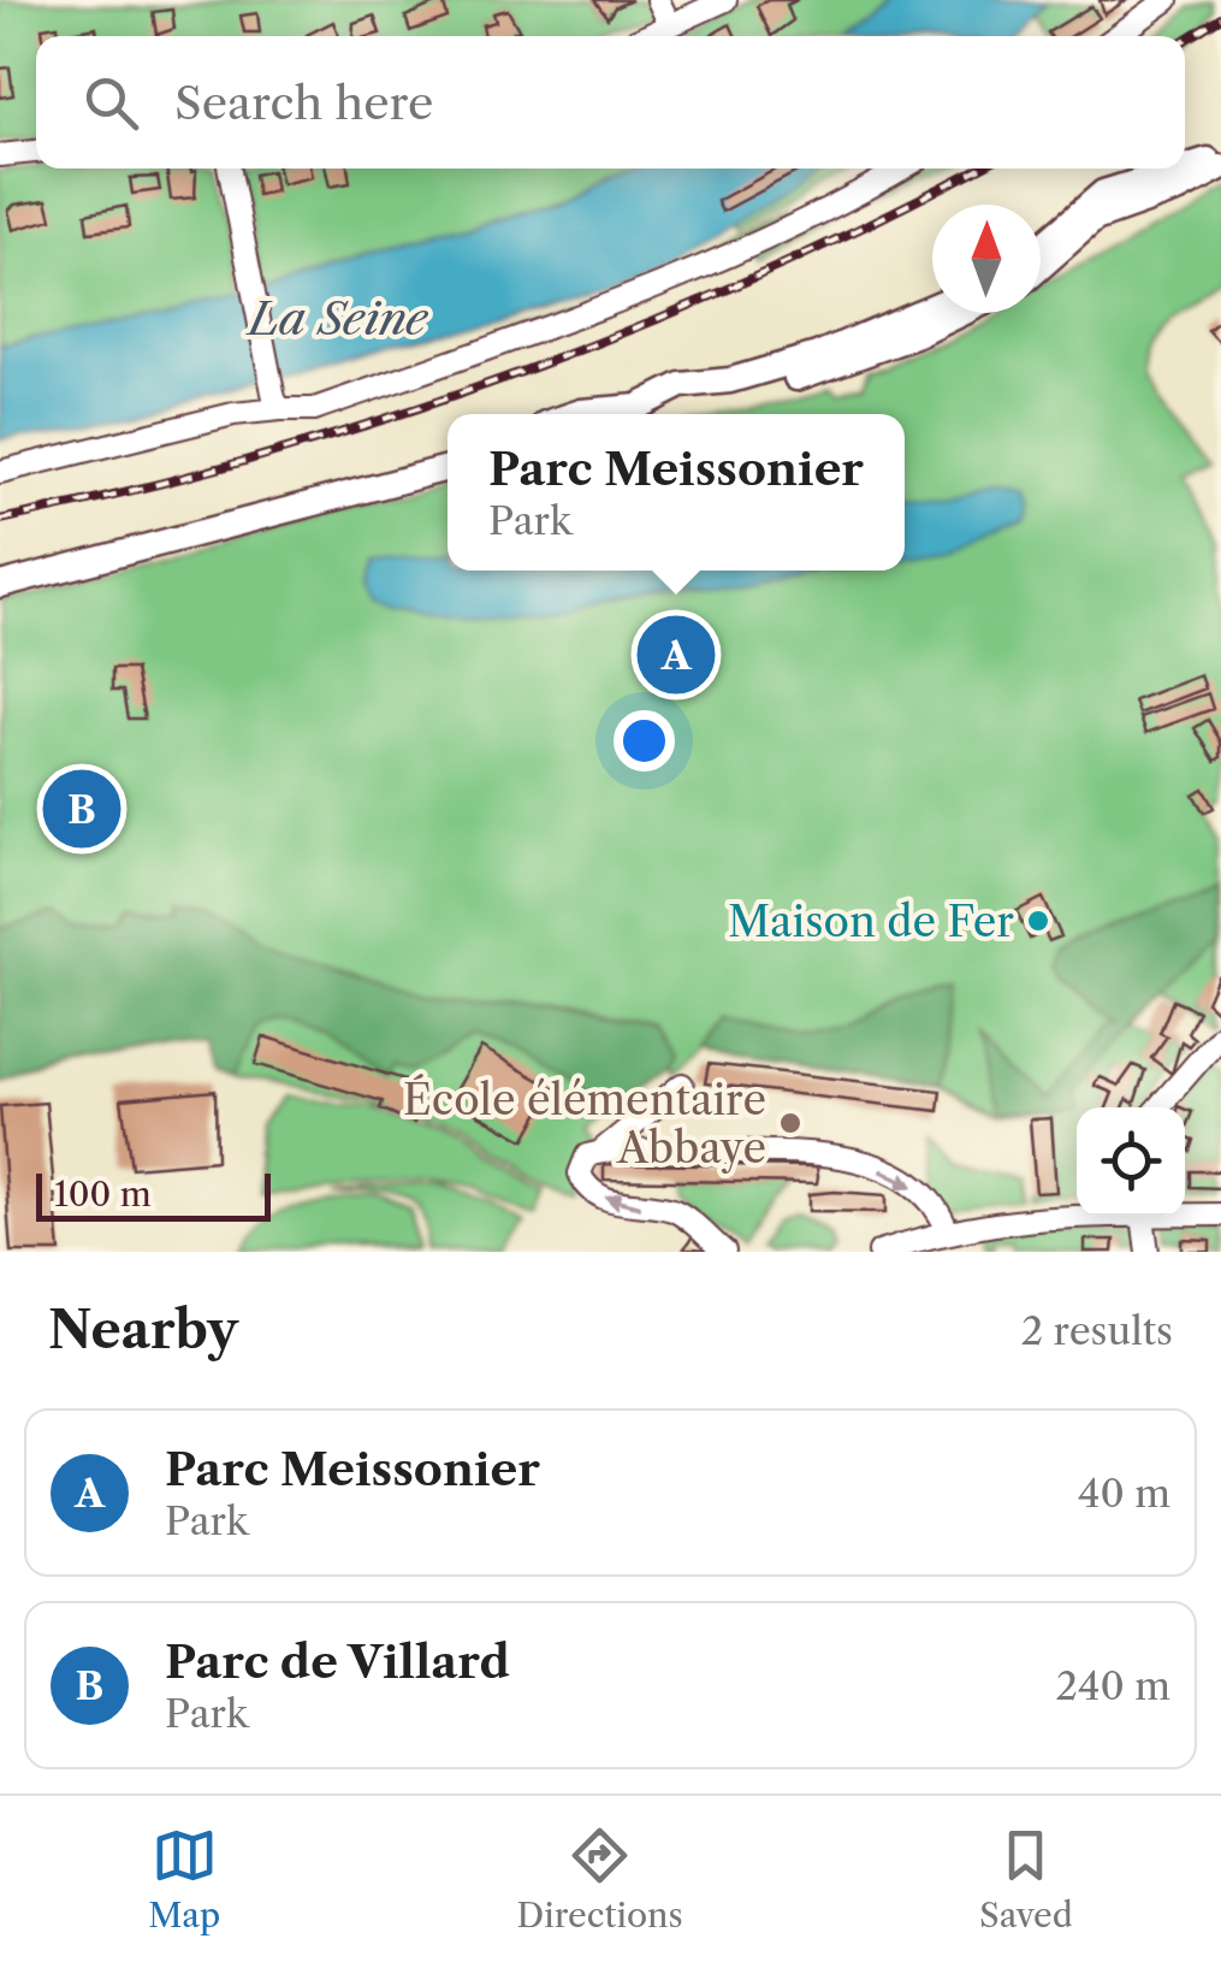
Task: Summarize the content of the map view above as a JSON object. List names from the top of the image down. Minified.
{"water":["La Seine"],"places":["Maison de Fer","École élémentaire Abbaye"],"scale_bar":"100 m","north":"top","page":{"search":"Search here","popup":["Parc Meissonier","Park"],"pins":["A","B"],"scale":"100 m","heading":["Nearby","2 results"],"list":[{"mark":"A","name":"Parc Meissonier","note":"Park","value":"40 m"},{"mark":"B","name":"Parc de Villard","note":"Park","value":"240 m"}],"nav":["Map","Directions","Saved"]}}
